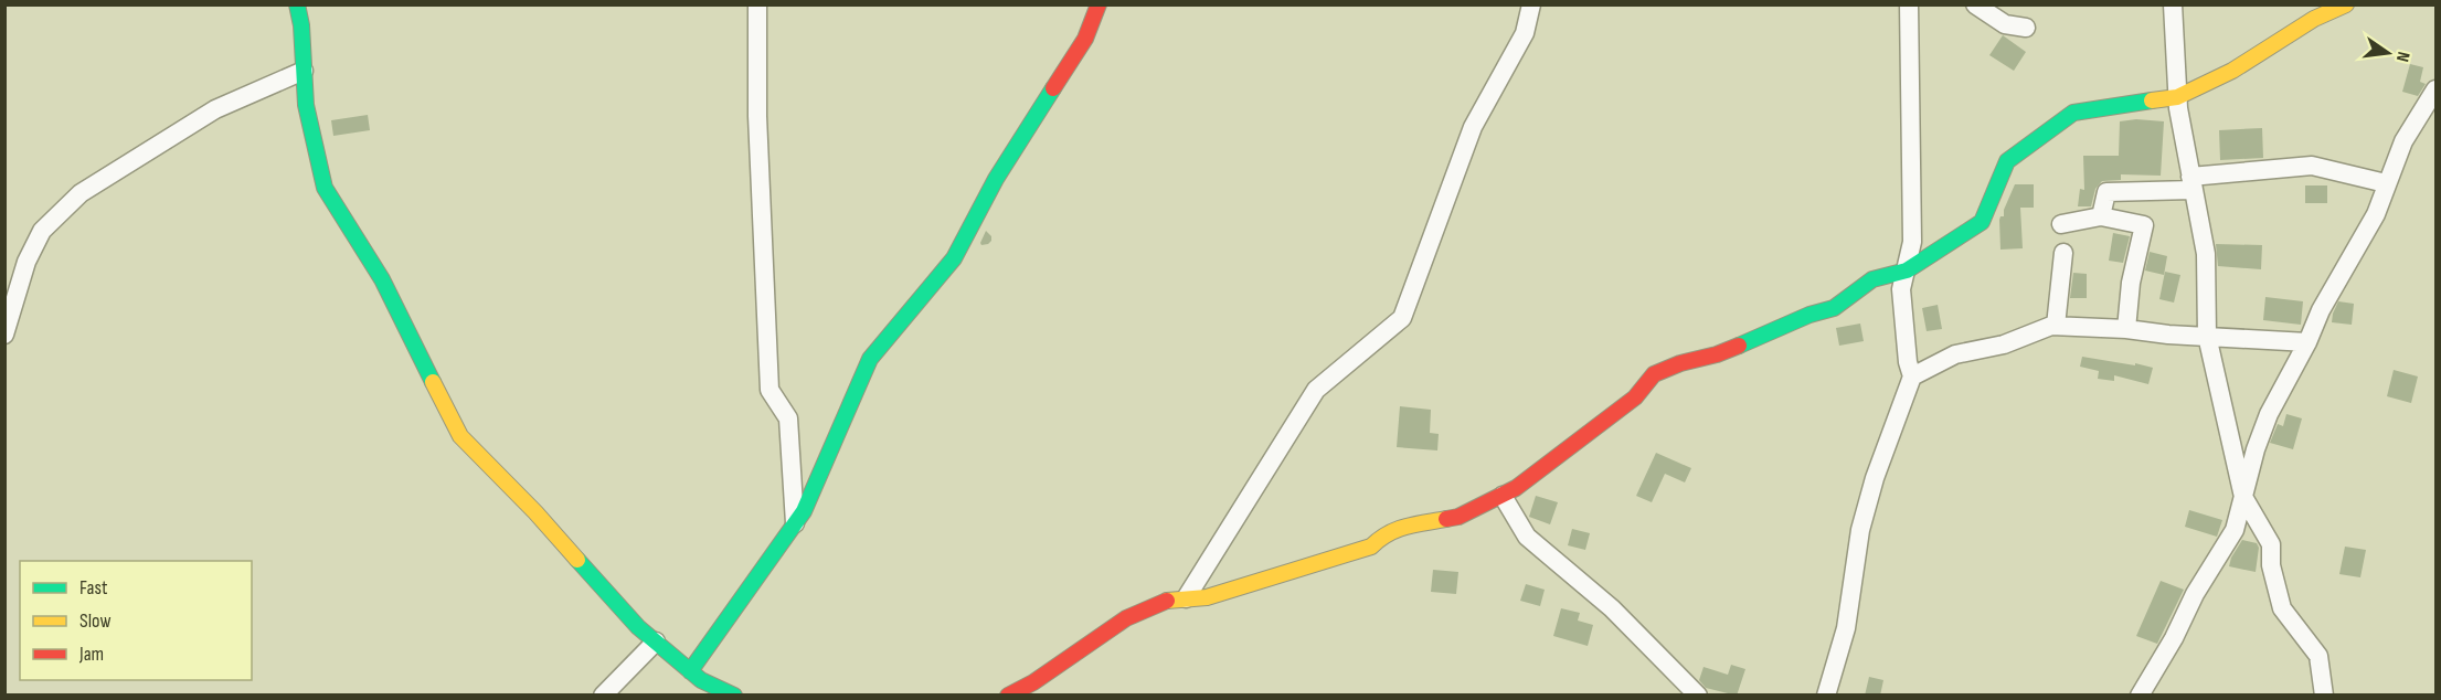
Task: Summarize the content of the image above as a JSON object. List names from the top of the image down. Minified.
{"legend":["Fast","Slow","Jam"],"north":"right"}
